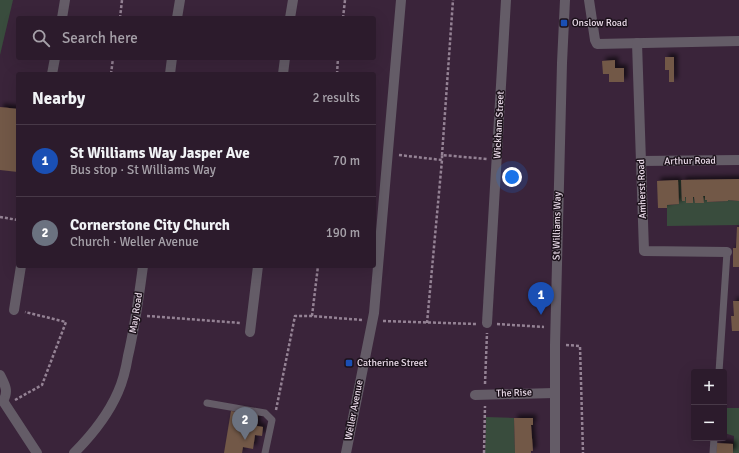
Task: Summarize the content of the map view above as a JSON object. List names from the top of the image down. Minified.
{"streets":{"street":["Wickham Street","Arthur Road","Amherst Road","St Williams Way","May Road","The Rise","Weller Avenue"]},"crossings":[["Arthur Road","Amherst Road"],["St Williams Way","The Rise"]],"places":{"transit":["Onslow Road","Catherine Street"]},"page":{"search":"Search here","heading":["Nearby","2 results"],"list":[{"mark":"1","name":"St Williams Way Jasper Ave","note":"Bus stop · St Williams Way","value":"70 m"},{"mark":"2","name":"Cornerstone City Church","note":"Church · Weller Avenue","value":"190 m"}],"pins":["1","2"],"map_buttons":["+","−"]}}
